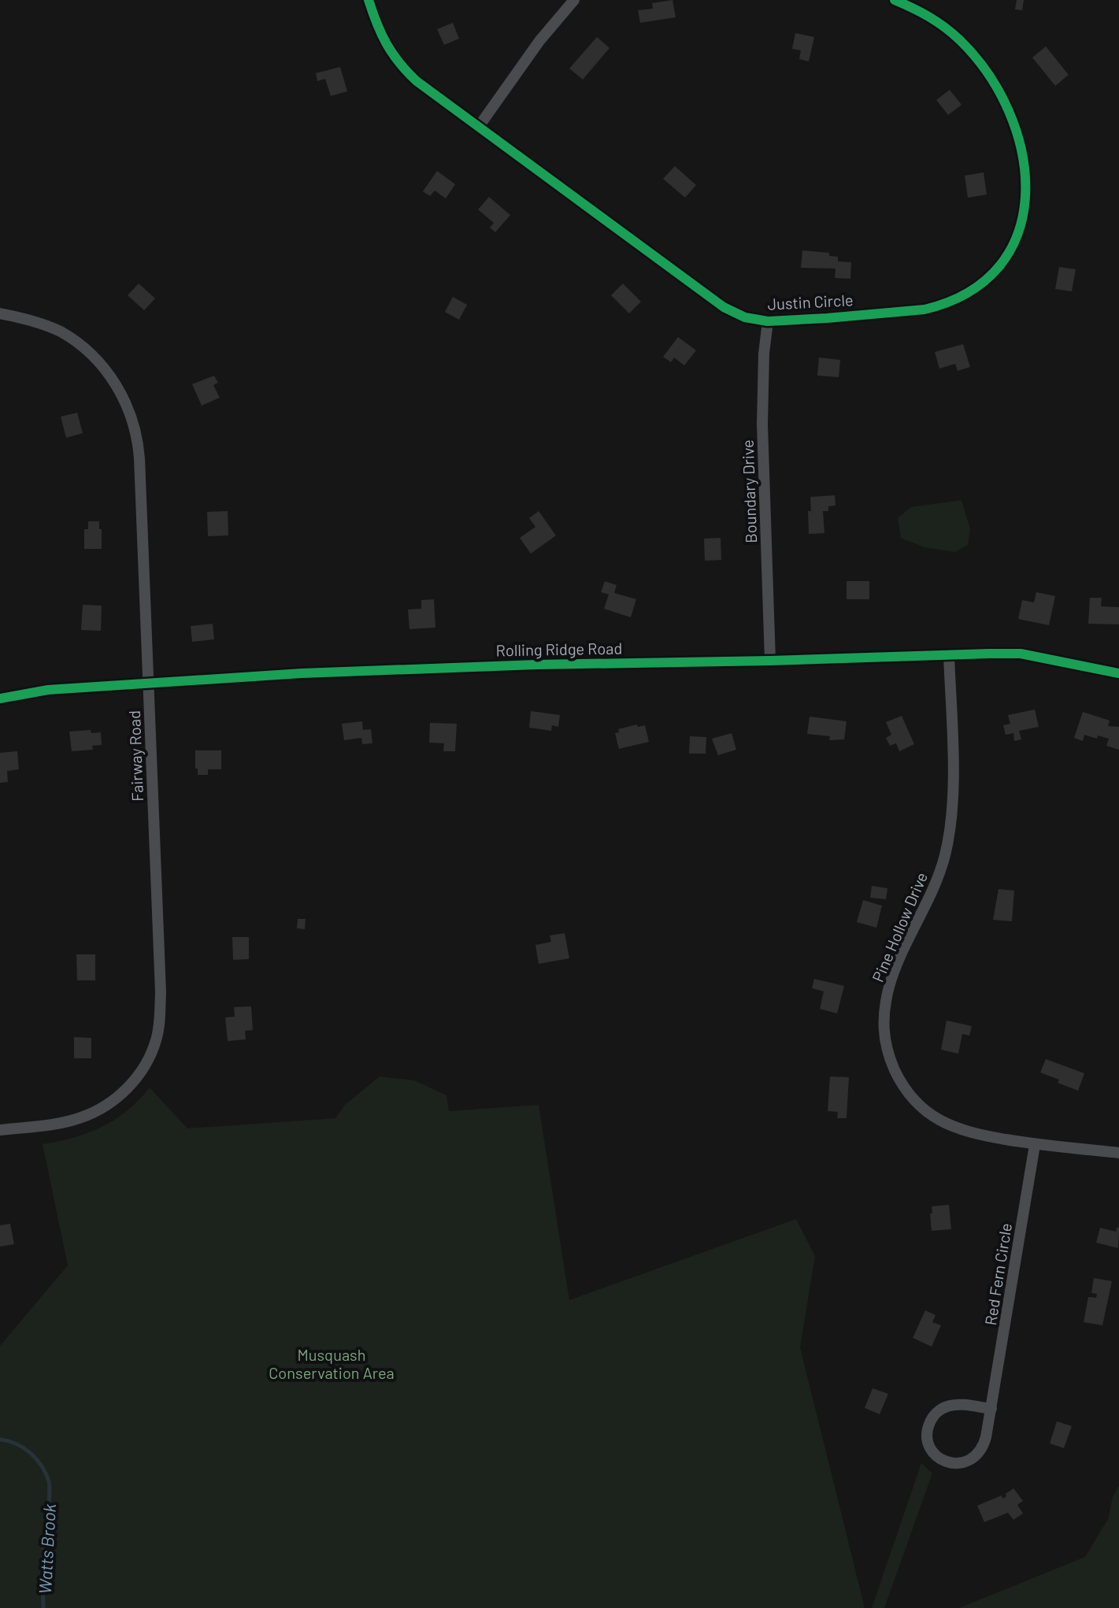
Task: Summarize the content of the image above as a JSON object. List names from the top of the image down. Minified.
{"streets":{"street":["Justin Circle","Boundary Drive","Rolling Ridge Road","Fairway Road","Pine Hollow Drive","Red Fern Circle"]},"crossings":[["Justin Circle","Boundary Drive"],["Boundary Drive","Rolling Ridge Road"],["Rolling Ridge Road","Fairway Road"],["Rolling Ridge Road","Pine Hollow Drive"],["Pine Hollow Drive","Red Fern Circle"]],"water":["Watts Brook"],"parks":["Musquash Conservation Area"]}
